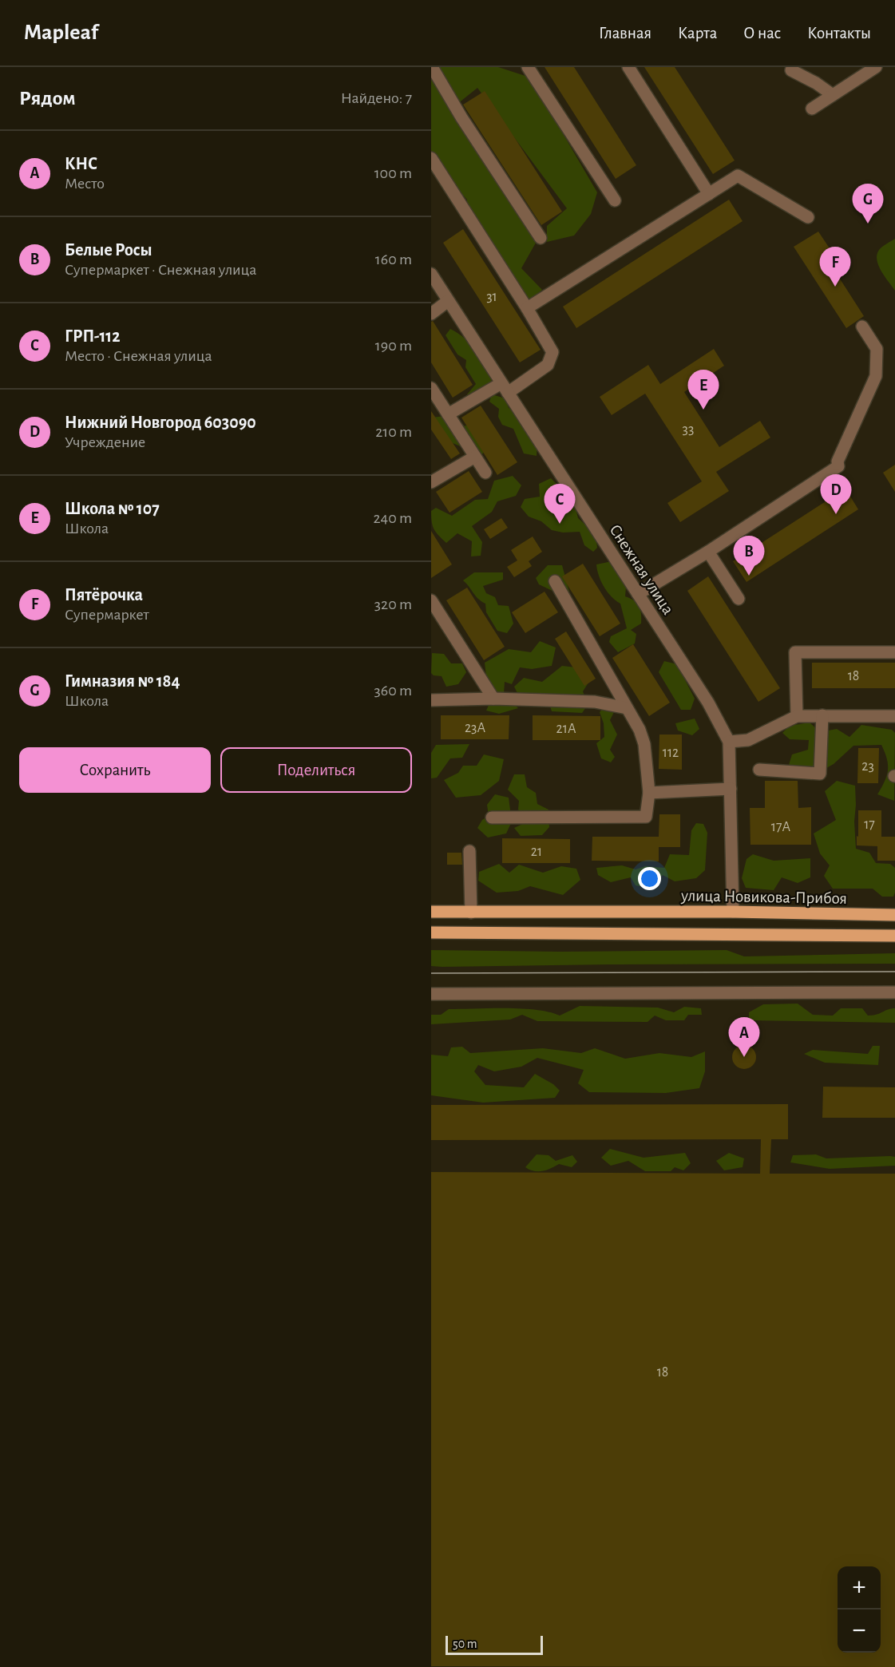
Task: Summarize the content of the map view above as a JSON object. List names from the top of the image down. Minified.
{"streets":{"main road":["улица Новикова-Прибоя"],"street":["Снежная улица"]},"crossings":[["Снежная улица","улица Новикова-Прибоя"]],"house_numbers":["31","33","18","23А","21А","112","23","17","17А","21","18"],"scale_bar":"50 m","page":{"header":"Mapleaf","nav":["Главная","Карта","О нас","Контакты"],"heading":["Рядом","Найдено: 7"],"list":[{"mark":"A","name":"КНС","note":"Место","value":"100 m"},{"mark":"B","name":"Белые Росы","note":"Супермаркет · Снежная улица","value":"160 m"},{"mark":"C","name":"ГРП-112","note":"Место · Снежная улица","value":"190 m"},{"mark":"D","name":"Нижний Новгород 603090","note":"Учреждение","value":"210 m"},{"mark":"E","name":"Школа № 107","note":"Школа","value":"240 m"},{"mark":"F","name":"Пятёрочка","note":"Супермаркет","value":"320 m"},{"mark":"G","name":"Гимназия № 184","note":"Школа","value":"360 m"}],"pins":["G","F","E","D","C","B","A"],"buttons":["Сохранить","Поделиться"],"map_buttons":["+","−"],"scale":"50 m"}}
